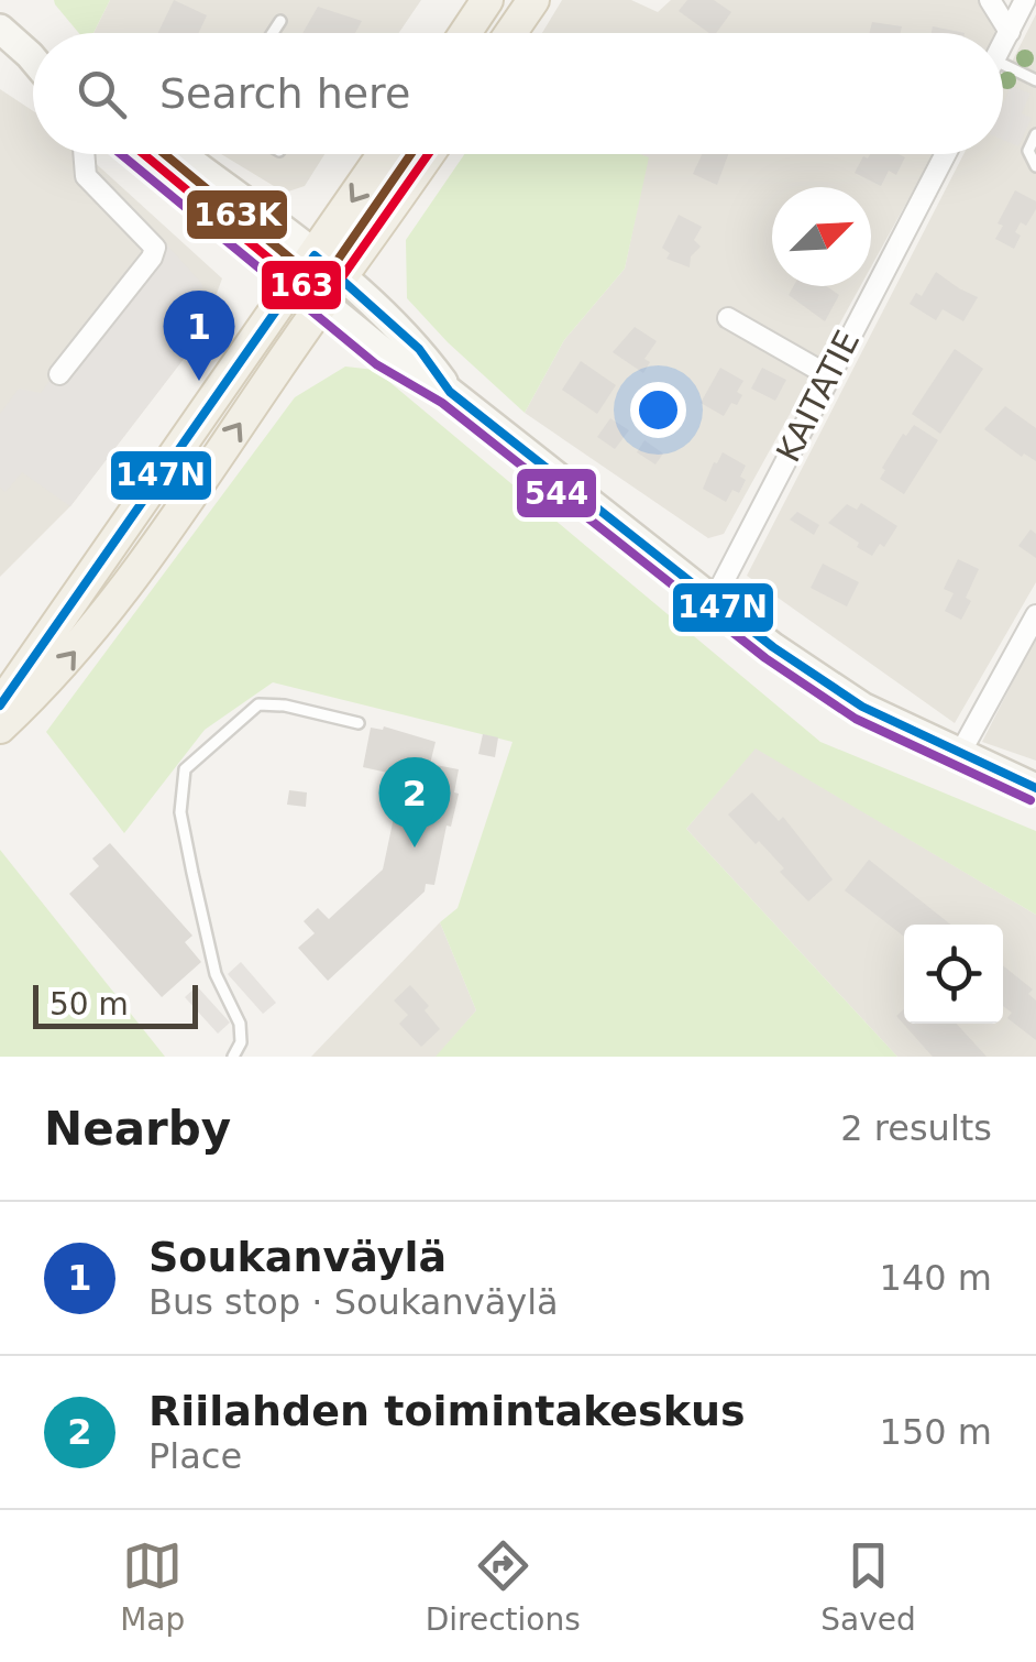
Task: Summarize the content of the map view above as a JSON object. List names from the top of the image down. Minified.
{"streets":{"street":["KAITATIE"]},"lines":["transit line 544","transit line 163","transit line 163K","transit line 147N"],"scale_bar":"50 m","north":"top right","page":{"search":"Search here","pins":["1","2"],"scale":"50 m","heading":["Nearby","2 results"],"list":[{"mark":"1","name":"Soukanväylä","note":"Bus stop · Soukanväylä","value":"140 m"},{"mark":"2","name":"Riilahden toimintakeskus","note":"Place","value":"150 m"}],"nav":["Map","Directions","Saved"]}}
